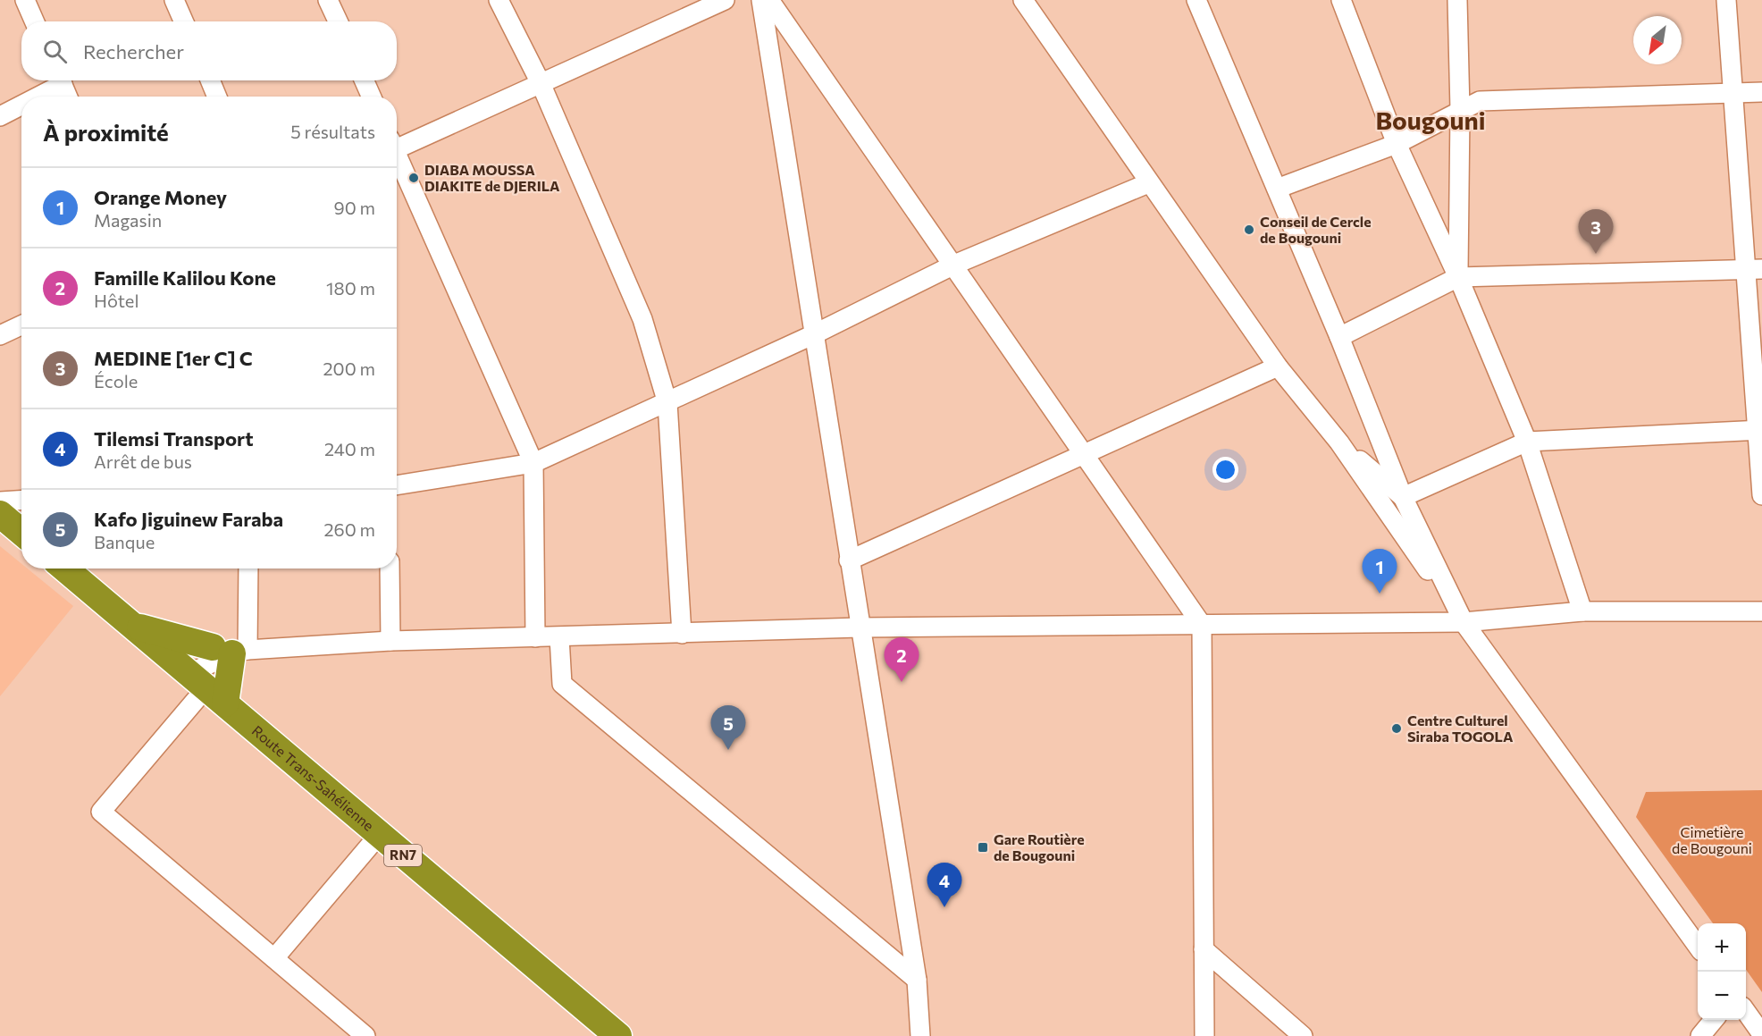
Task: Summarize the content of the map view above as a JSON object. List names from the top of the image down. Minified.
{"streets":{"highway":["Route Trans-Sahélienne","RN7"]},"districts":["Bougouni"],"parks":["Cimetière de Bougouni"],"places":{"other":["DIABA MOUSSA DIAKITE de DJERILA","Conseil de Cercle de Bougouni","Centre Culturel Siraba TOGOLA"],"transit":["Gare Routière de Bougouni"]},"north":"bottom left","page":{"search":"Rechercher","heading":["À proximité","5 résultats"],"list":[{"mark":"1","name":"Orange Money","note":"Magasin","value":"90 m"},{"mark":"2","name":"Famille Kalilou Kone","note":"Hôtel","value":"180 m"},{"mark":"3","name":"MEDINE [1er C] C","note":"École","value":"200 m"},{"mark":"4","name":"Tilemsi Transport","note":"Arrêt de bus","value":"240 m"},{"mark":"5","name":"Kafo Jiguinew Faraba","note":"Banque","value":"260 m"}],"pins":["3","1","2","5","4"],"map_buttons":["+","−"]}}
